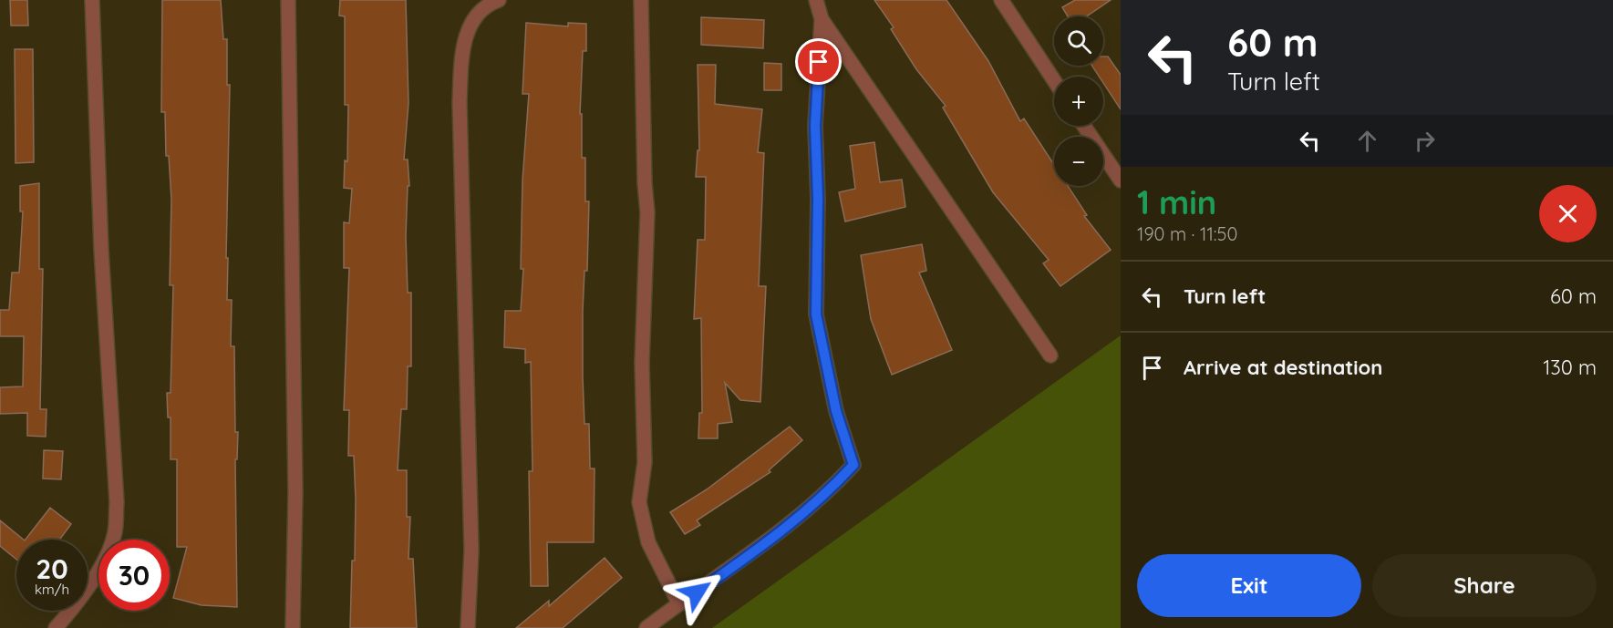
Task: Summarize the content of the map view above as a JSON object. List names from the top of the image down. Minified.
{"page":{"turn":["60 m","Turn left"],"map_buttons":["+","−"],"heading":["1 min","190 m · 11:50"],"list":[{"name":"Turn left","value":"60 m"},{"name":"Arrive at destination","value":"130 m"}],"speed":"20 km/h","limit":"30","buttons":["Exit","Share"]}}
